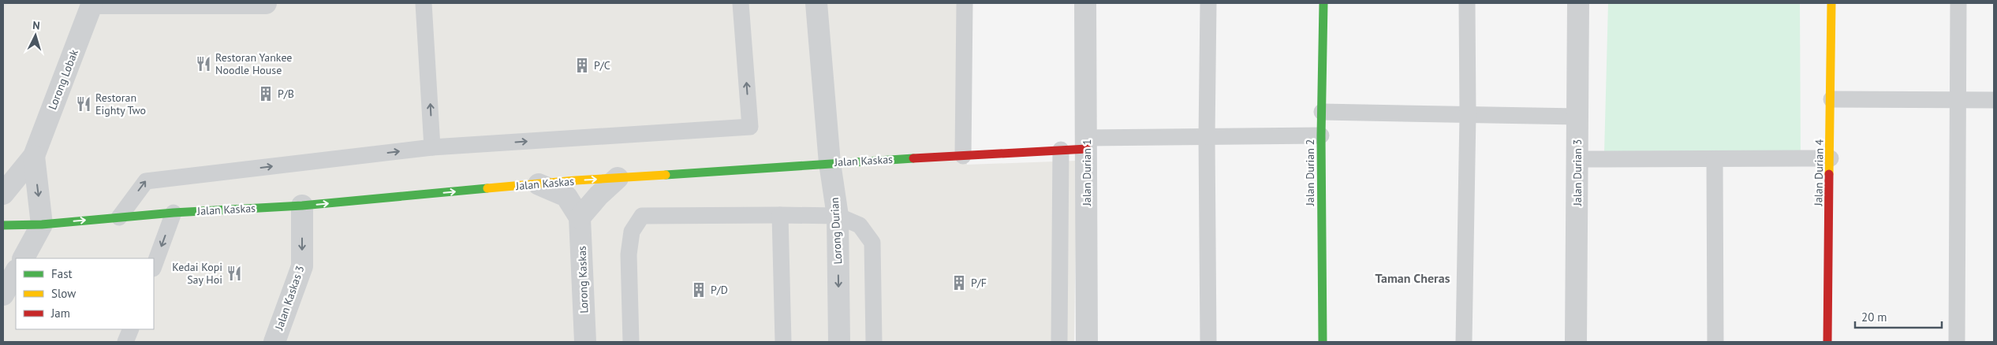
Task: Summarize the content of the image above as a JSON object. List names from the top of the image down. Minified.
{"streets":{"street":["Lorong Lobak","Jalan Kaskas","Jalan Durian 1","Jalan Durian 2","Jalan Durian 3","Jalan Durian 4","Lorong Durian","Lorong Kaskas","Jalan Kaskas 3"]},"crossings":[["Lorong Lobak","Jalan Kaskas"],["Jalan Kaskas","Jalan Durian 1"],["Jalan Kaskas","Lorong Durian"],["Jalan Kaskas","Lorong Kaskas"],["Jalan Kaskas","Jalan Kaskas 3"]],"one_way":["Jalan Kaskas","Lorong Durian","Jalan Kaskas 3"],"districts":["Taman Cheras"],"places":{"restaurant":["Restoran Yankee Noodle House","Restoran Eighty Two","Kedai Kopi Say Hoi"],"building":["P/C","P/B","P/F","P/D"]},"legend":["Fast","Slow","Jam"],"scale_bar":"20 m","north":"top"}
